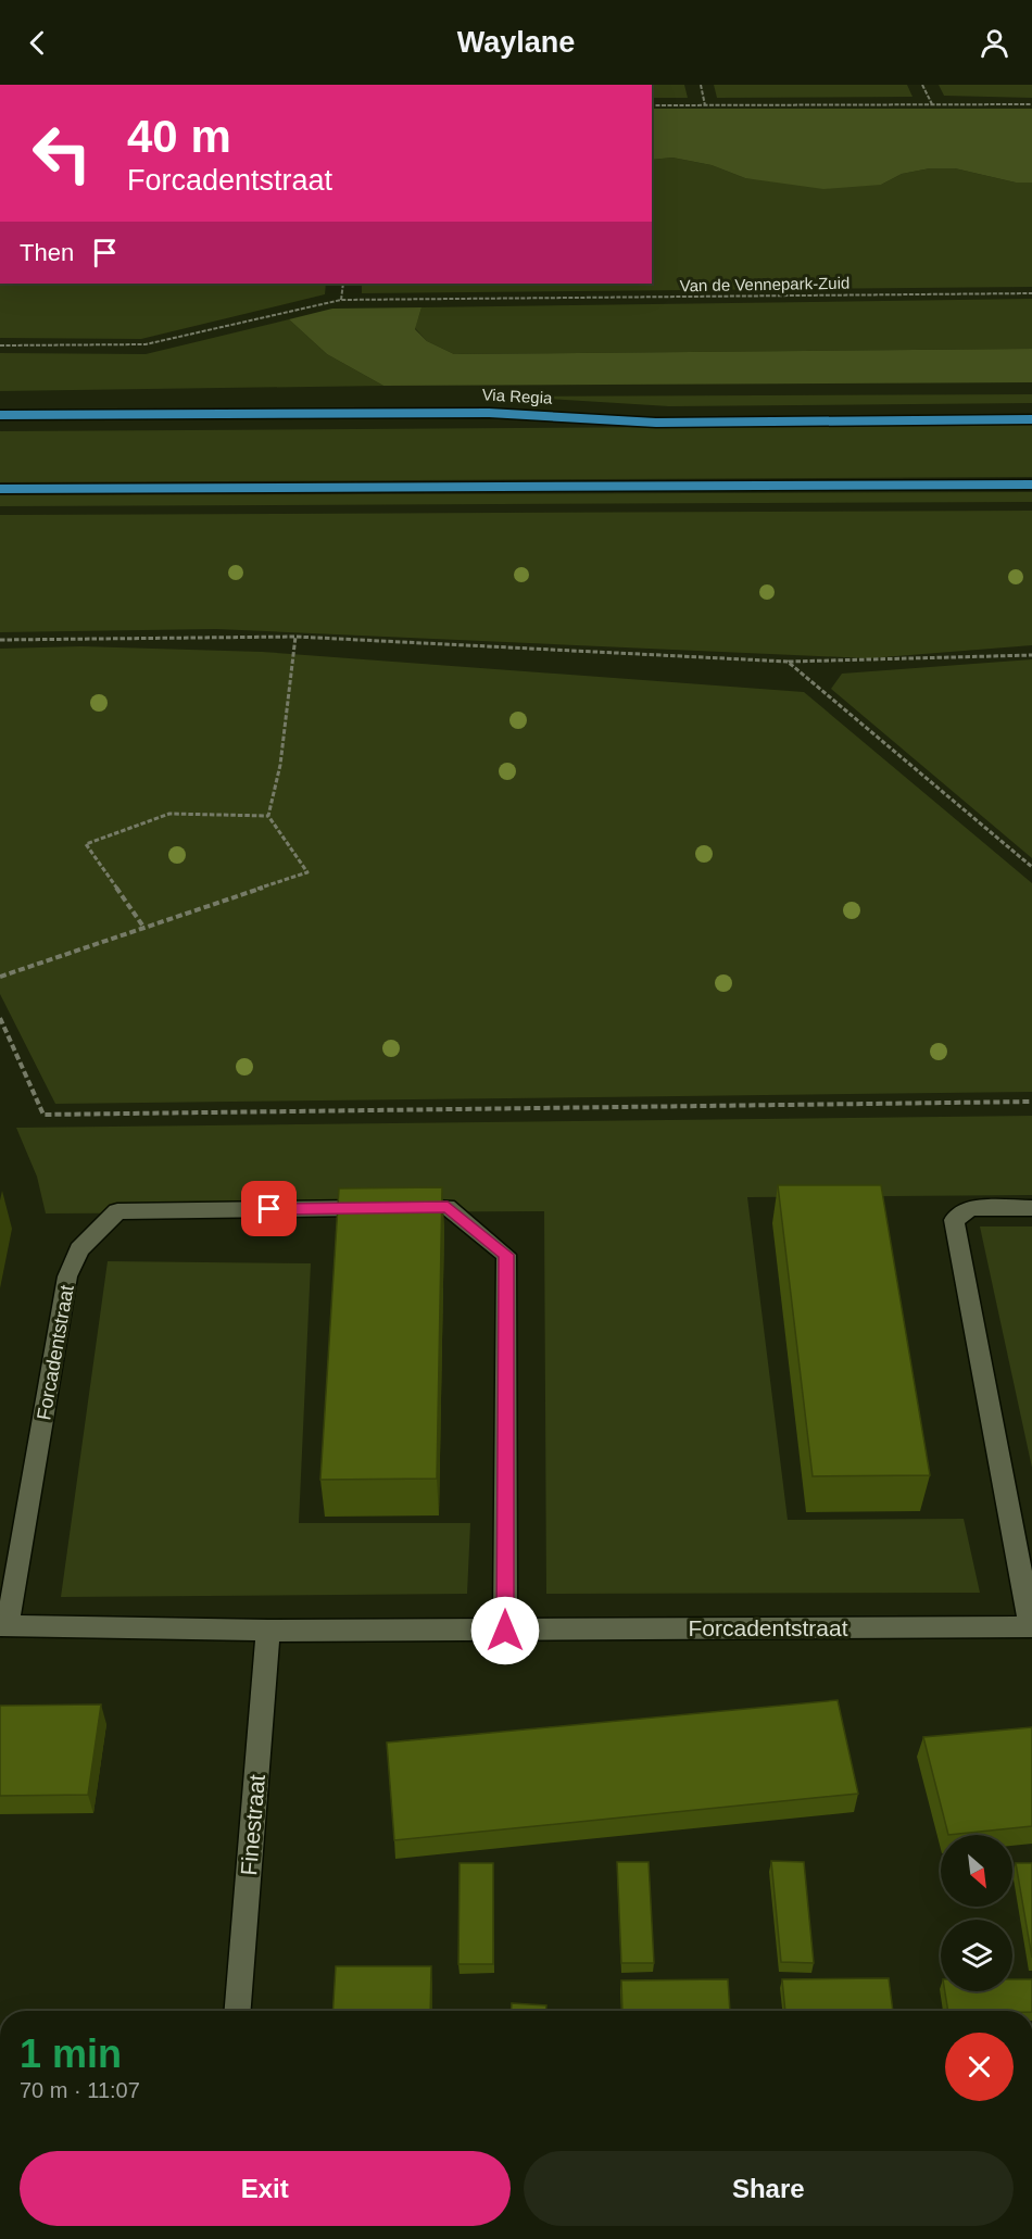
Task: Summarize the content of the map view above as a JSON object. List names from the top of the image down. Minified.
{"streets":{"main road":["Via Regia"],"street":["Forcadentstraat","Finestraat"],"path":["Van de Vennepark-Zuid"]},"crossings":[["Forcadentstraat","Finestraat"]],"north":"bottom right","page":{"header":"Waylane","turn":["40 m","Forcadentstraat"],"then":"Then","heading":["1 min","70 m · 11:07"],"buttons":["Exit","Share"]}}
